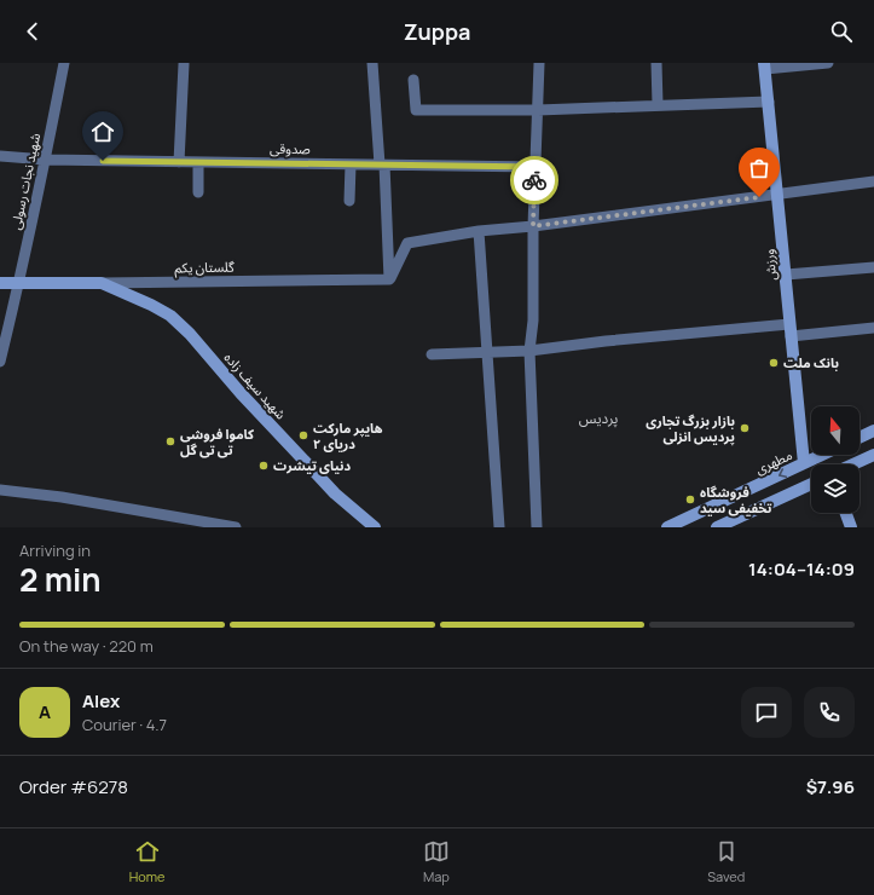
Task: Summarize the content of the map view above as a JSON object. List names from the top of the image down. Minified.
{"streets":{"street":["صدوقی","شهید نجات رسولی","ورزش","گلستان یکم","شهید سیف زاده","مطهری"]},"crossings":[["صدوقی","شهید نجات رسولی"],["شهید نجات رسولی","گلستان یکم"],["ورزش","مطهری"],["گلستان یکم","شهید سیف زاده"]],"districts":["پردیس"],"places":["بانک ملت","بازار بزرگ تجاری پردیس انزلی","هایپر مارکت دریای ۲","کاموا فروشی تی تی گل","دنیای تیشرت","فروشگاه تخفیفی سید"],"north":"top","page":{"header":"Zuppa","heading":["2 min","Arriving in","14:04–14:09"],"panel":["Alex","Courier · 4.7","Order #6278","$7.96"],"bar":"On the way · 220 m","round":"A","tabs":["Home","Map","Saved"]}}
